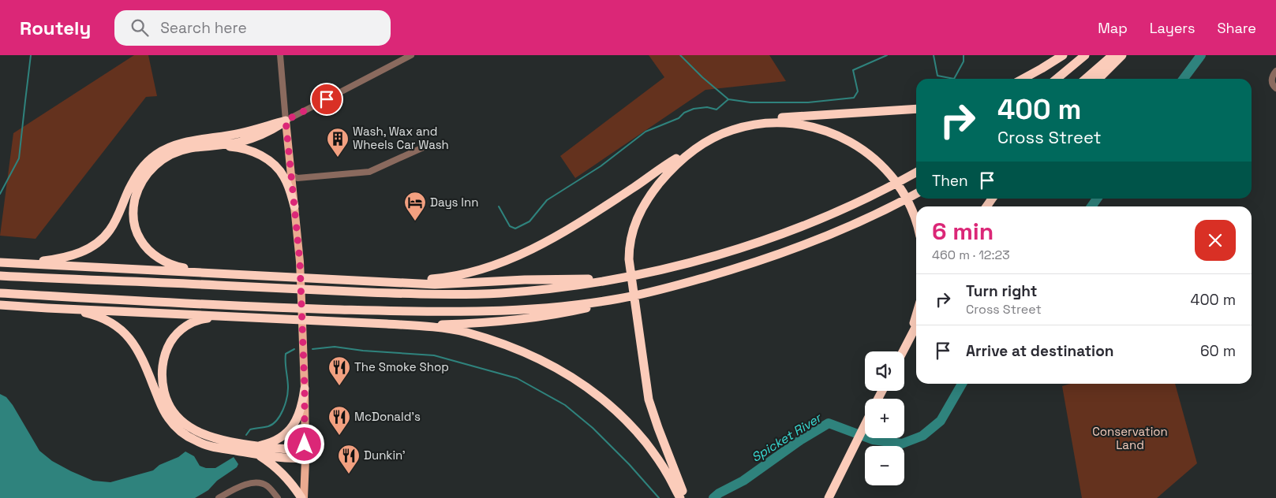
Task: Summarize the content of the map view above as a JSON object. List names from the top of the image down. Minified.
{"water":["Spicket River"],"parks":["Conservation Land"],"places":{"building":["Wash, Wax and Wheels Car Wash"],"hotel":["Days Inn"],"restaurant":["The Smoke Shop","McDonald's","Dunkin'"]},"page":{"header":"Routely","search":"Search here","nav":["Map","Layers","Share"],"turn":["400 m","Cross Street"],"then":"Then","heading":["6 min","460 m · 12:23"],"list":[{"name":"Turn right","note":"Cross Street","value":"400 m"},{"name":"Arrive at destination","value":"60 m"}],"map_buttons":["+","−"]}}
